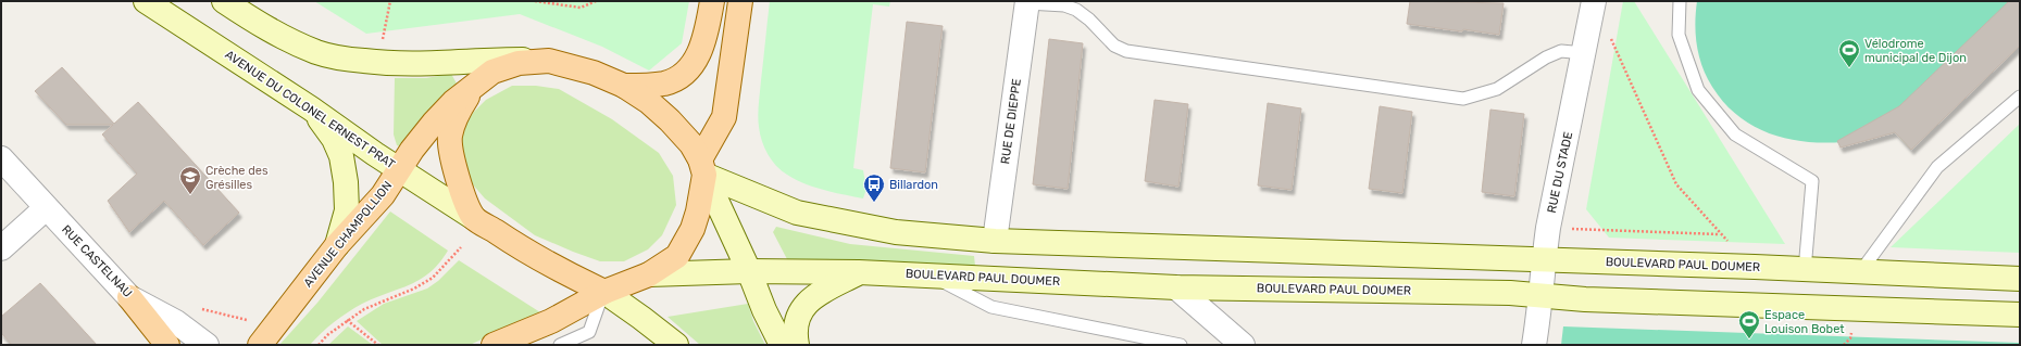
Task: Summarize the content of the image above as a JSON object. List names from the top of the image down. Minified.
{"streets":{"main road":["AVENUE DU COLONEL ERNEST PRAT","AVENUE CHAMPOLLION","BOULEVARD PAUL DOUMER"],"street":["RUE DE DIEPPE","RUE DU STADE","RUE CASTELNAU"]},"crossings":[["AVENUE DU COLONEL ERNEST PRAT","AVENUE CHAMPOLLION"],["RUE DE DIEPPE","BOULEVARD PAUL DOUMER"],["RUE DU STADE","BOULEVARD PAUL DOUMER"],["AVENUE CHAMPOLLION","BOULEVARD PAUL DOUMER"]],"places":{"sports":["Vélodrome municipal de Dijon","Espace Louison Bobet"],"school or university":["Crèche des Grésilles"],"bus stop":["Billardon"]}}
